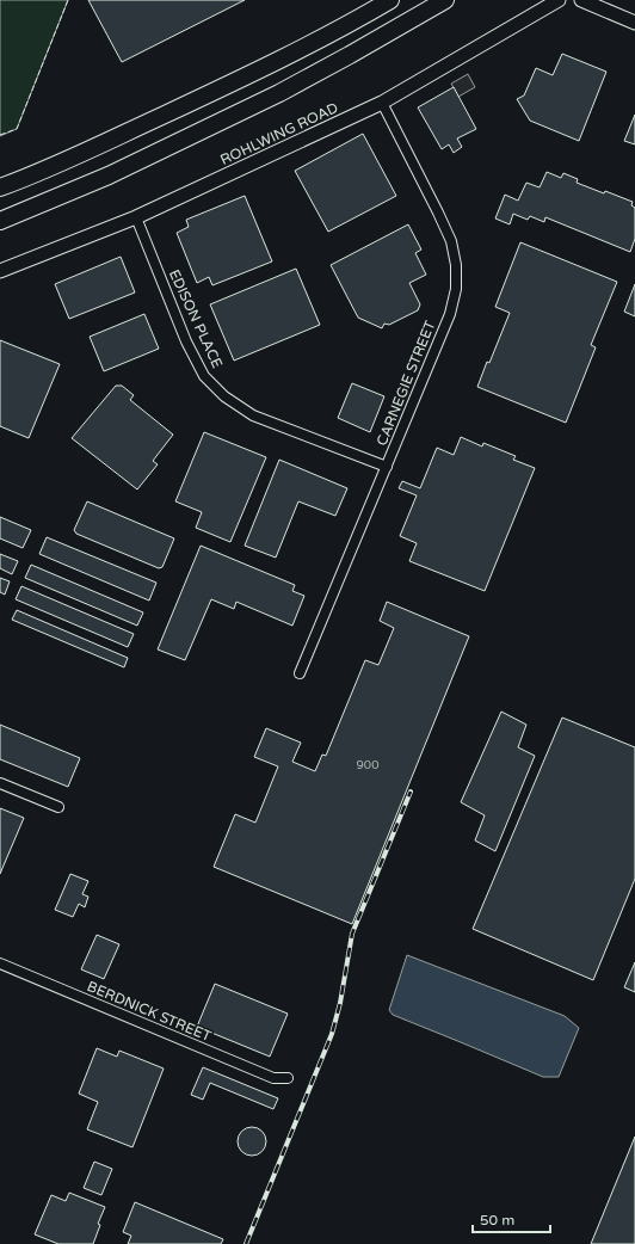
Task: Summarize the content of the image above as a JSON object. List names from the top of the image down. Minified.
{"streets":{"main road":["ROHLWING ROAD"],"street":["EDISON PLACE","CARNEGIE STREET","BERDNICK STREET"]},"crossings":[["ROHLWING ROAD","EDISON PLACE"],["ROHLWING ROAD","CARNEGIE STREET"],["EDISON PLACE","CARNEGIE STREET"]],"house_numbers":["900"],"scale_bar":"50 m"}
